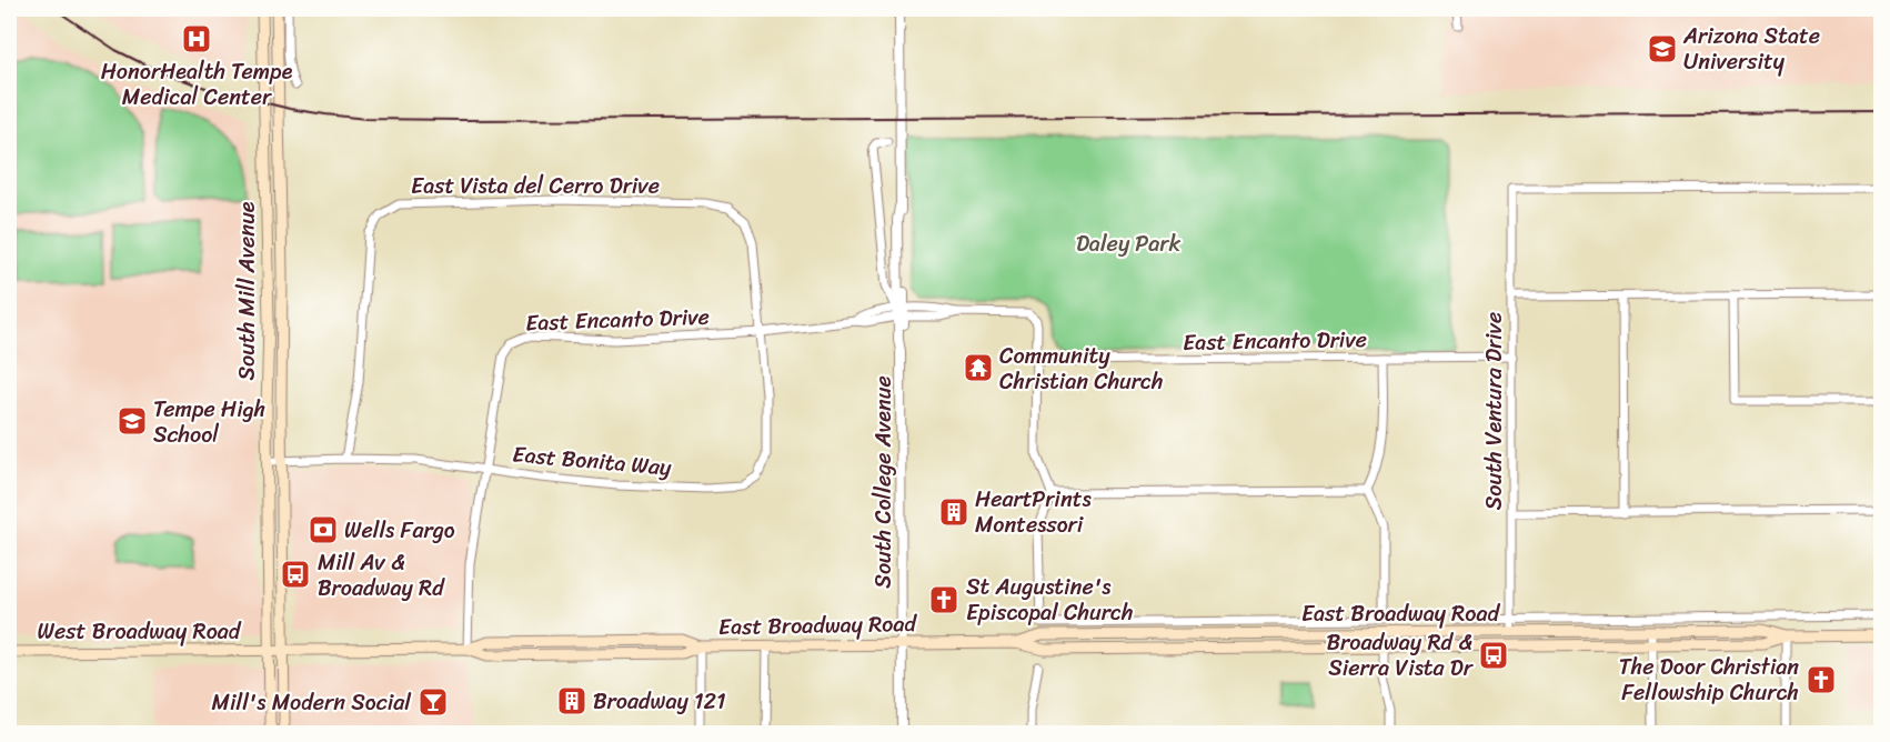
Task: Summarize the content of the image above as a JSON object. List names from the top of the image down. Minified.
{"streets":{"main road":["South Mill Avenue","East Broadway Road","West Broadway Road"],"street":["East Vista del Cerro Drive","East Encanto Drive","South Ventura Drive","East Bonita Way","South College Avenue"]},"crossings":[["East Vista del Cerro Drive","East Encanto Drive"],["East Vista del Cerro Drive","East Bonita Way"],["South Mill Avenue","East Bonita Way"],["South Mill Avenue","East Broadway Road"],["South Mill Avenue","West Broadway Road"],["East Encanto Drive","South Ventura Drive"],["East Encanto Drive","East Bonita Way"],["East Encanto Drive","South College Avenue"],["East Encanto Drive","East Broadway Road"],["South Ventura Drive","East Broadway Road"],["South College Avenue","East Broadway Road"],["East Broadway Road","West Broadway Road"]],"parks":["Daley Park"],"places":{"hospital":["HonorHealth Tempe Medical Center"],"school or university":["Arizona State University","Tempe High School"],"temple":["Community Christian Church"],"building":["HeartPrints Montessori","Broadway 121"],"bank":["Wells Fargo"],"bus stop":["Mill Av & Broadway Rd","Broadway Rd & Sierra Vista Dr"],"church":["St Augustine's Episcopal Church","The Door Christian Fellowship Church"],"bar":["Mill's Modern Social"]}}
